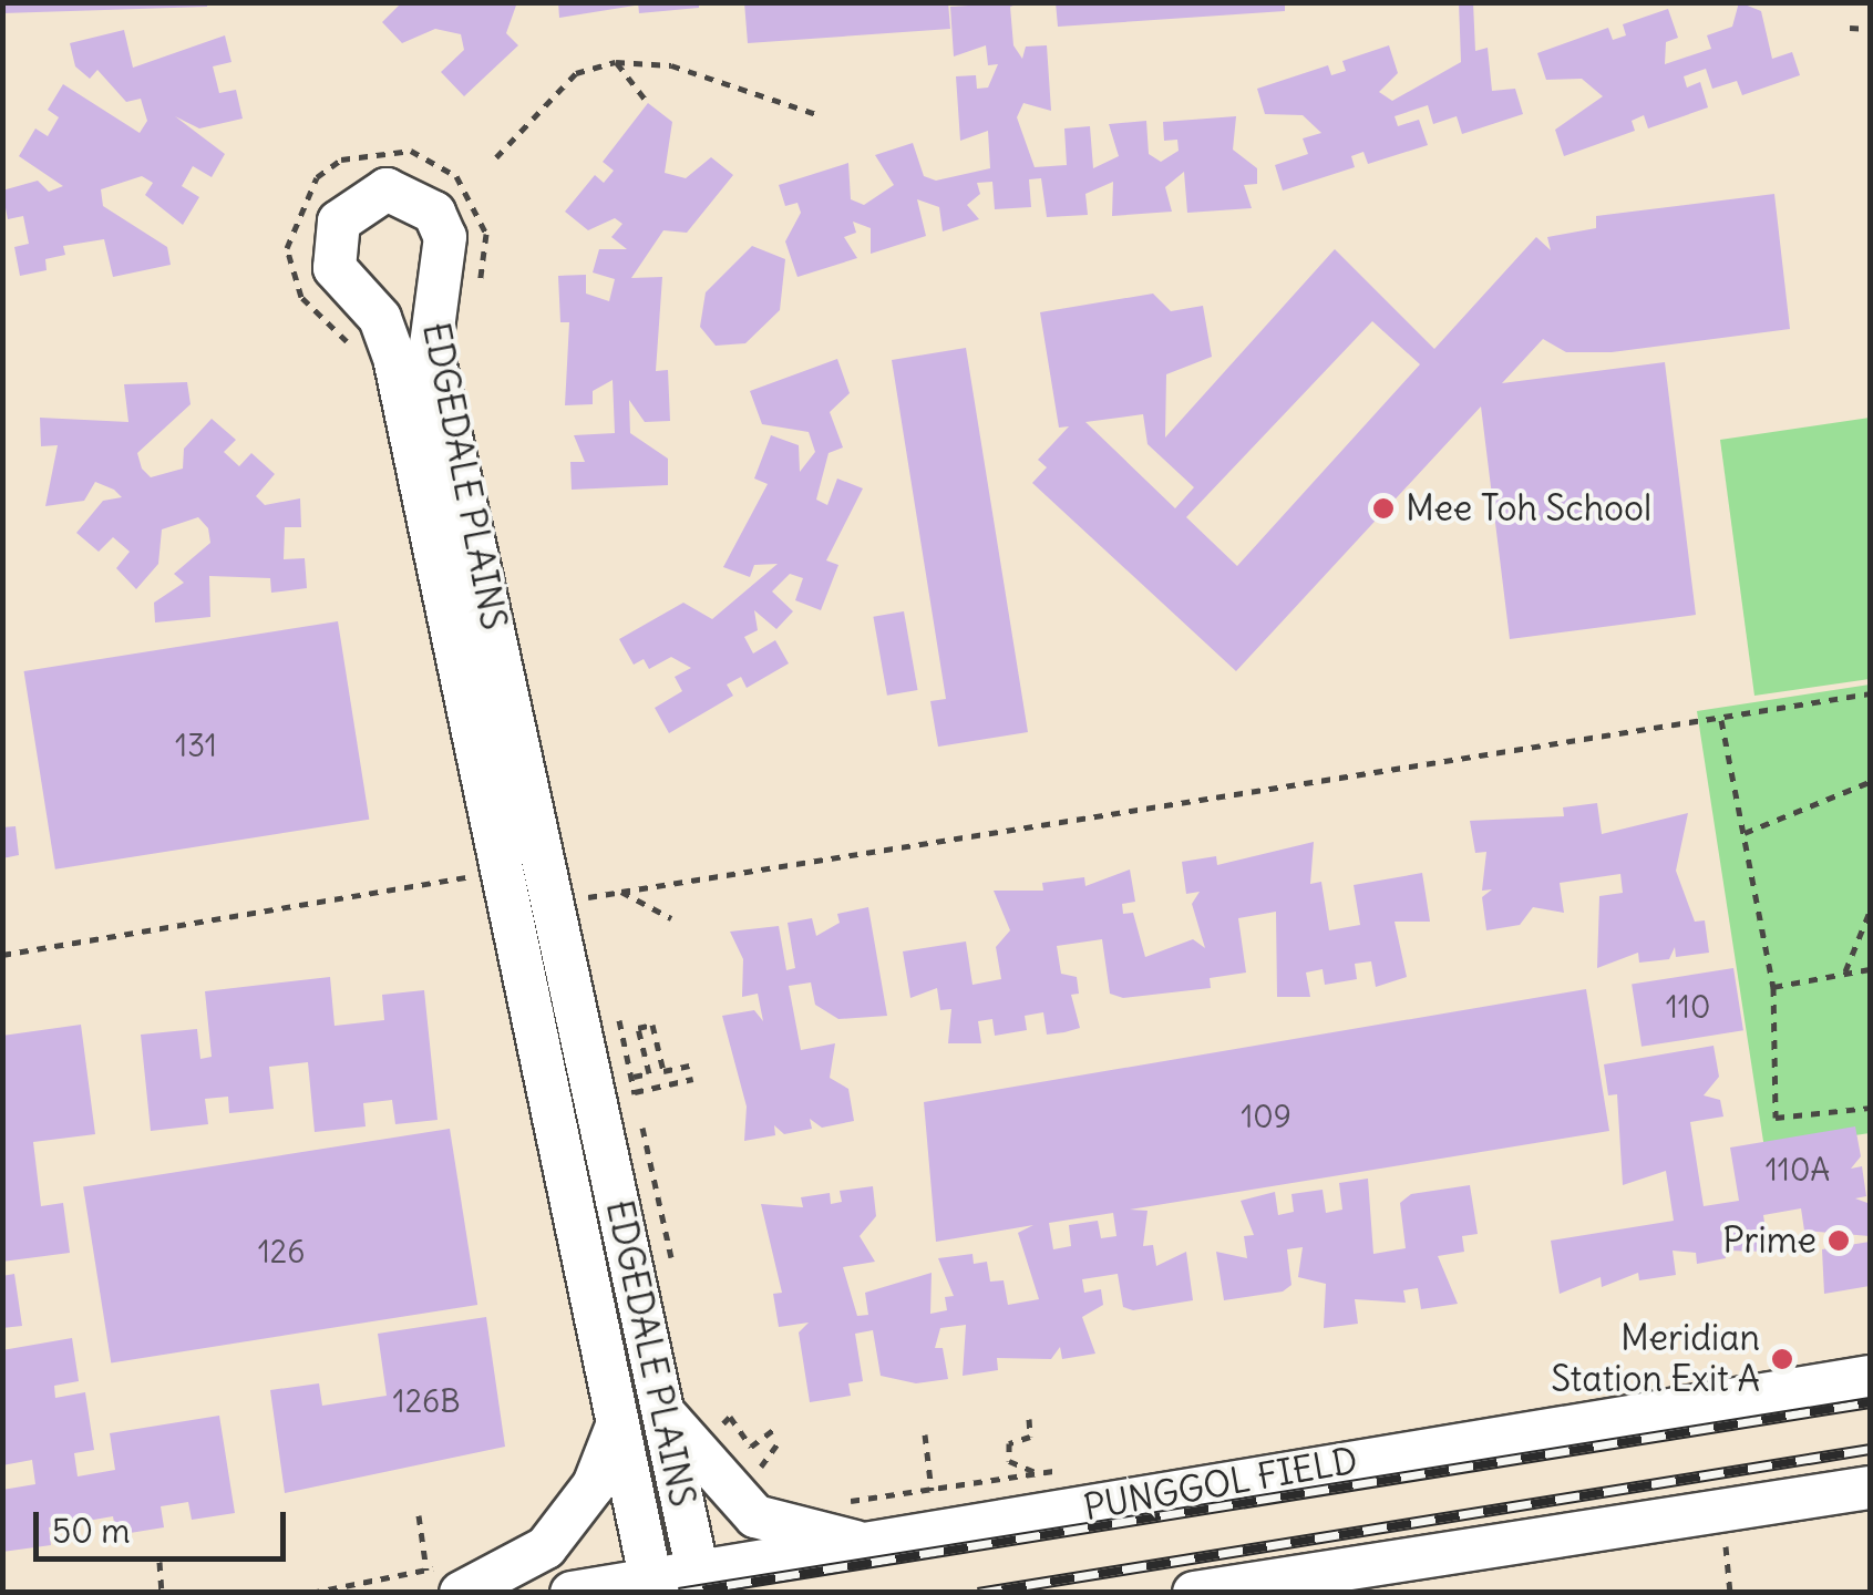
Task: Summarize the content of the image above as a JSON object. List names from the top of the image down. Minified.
{"streets":{"street":["EDGEDALE PLAINS","PUNGGOL FIELD"]},"crossings":[["EDGEDALE PLAINS","PUNGGOL FIELD"]],"places":["Mee Toh School","Prime","Meridian Station Exit A"],"house_numbers":["131","110","109","110A","126","126B"],"scale_bar":"50 m"}
